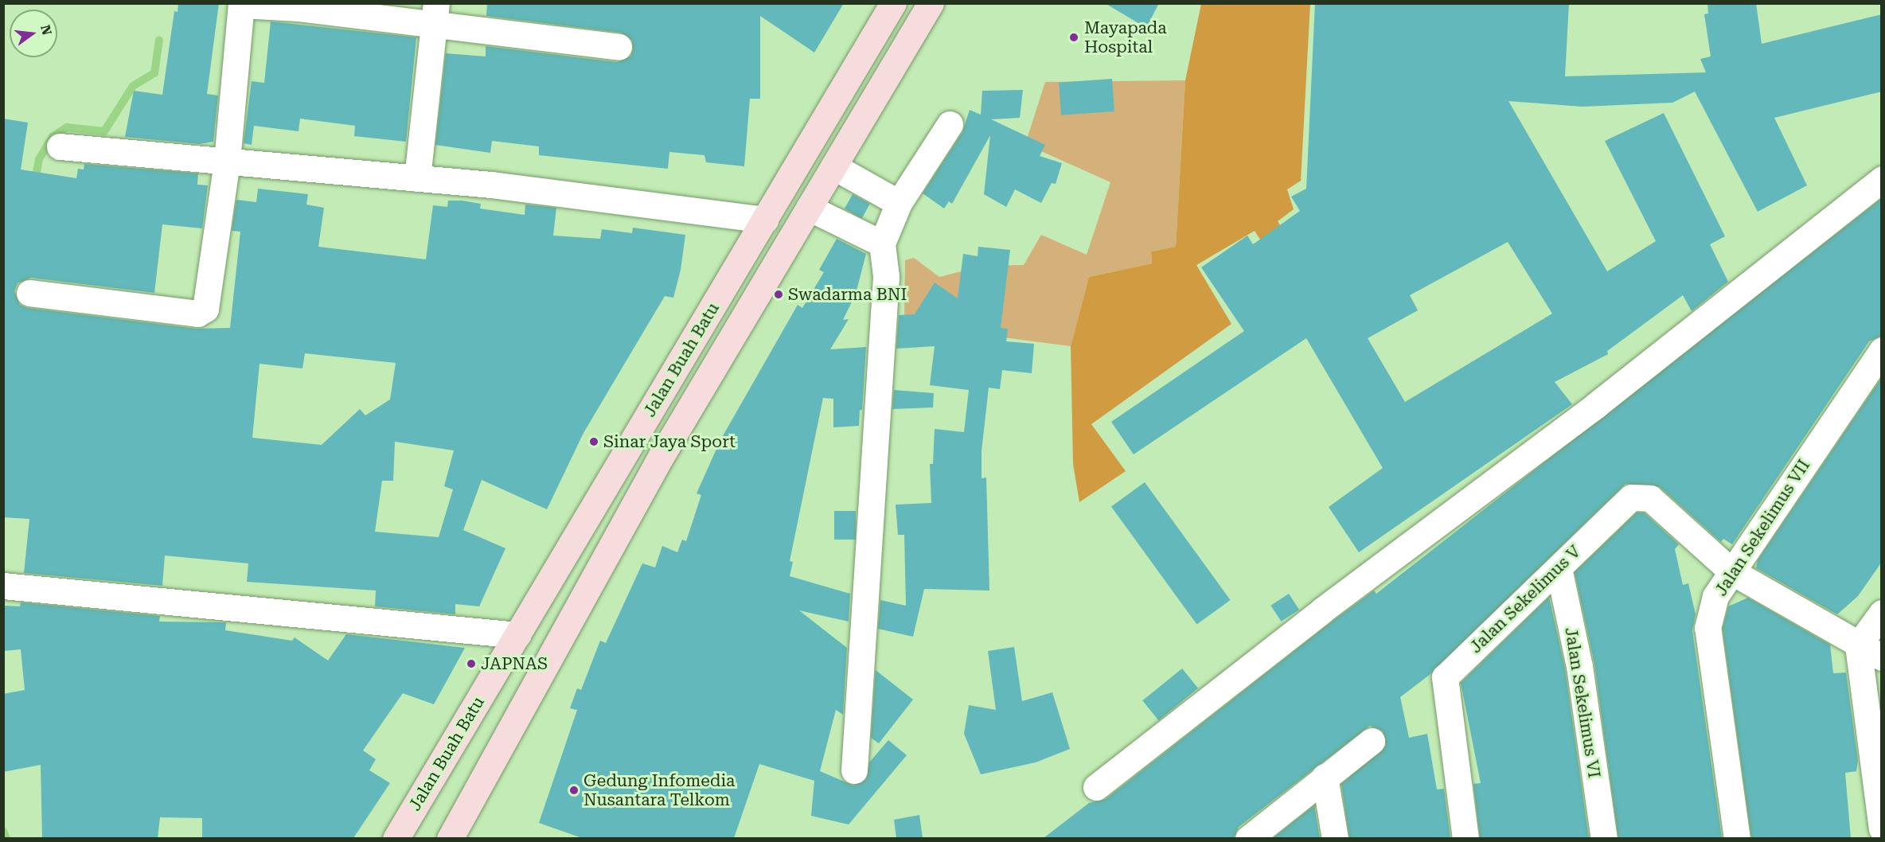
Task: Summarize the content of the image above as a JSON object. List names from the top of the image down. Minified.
{"streets":{"main road":["Jalan Buah Batu"],"street":["Jalan Sekelimus VII","Jalan Sekelimus V","Jalan Sekelimus VI"]},"crossings":[["Jalan Sekelimus VII","Jalan Sekelimus V"],["Jalan Sekelimus V","Jalan Sekelimus VI"]],"places":["Mayapada Hospital","Swadarma BNI","Sinar Jaya Sport","JAPNAS","Gedung Infomedia Nusantara Telkom"],"north":"right"}
